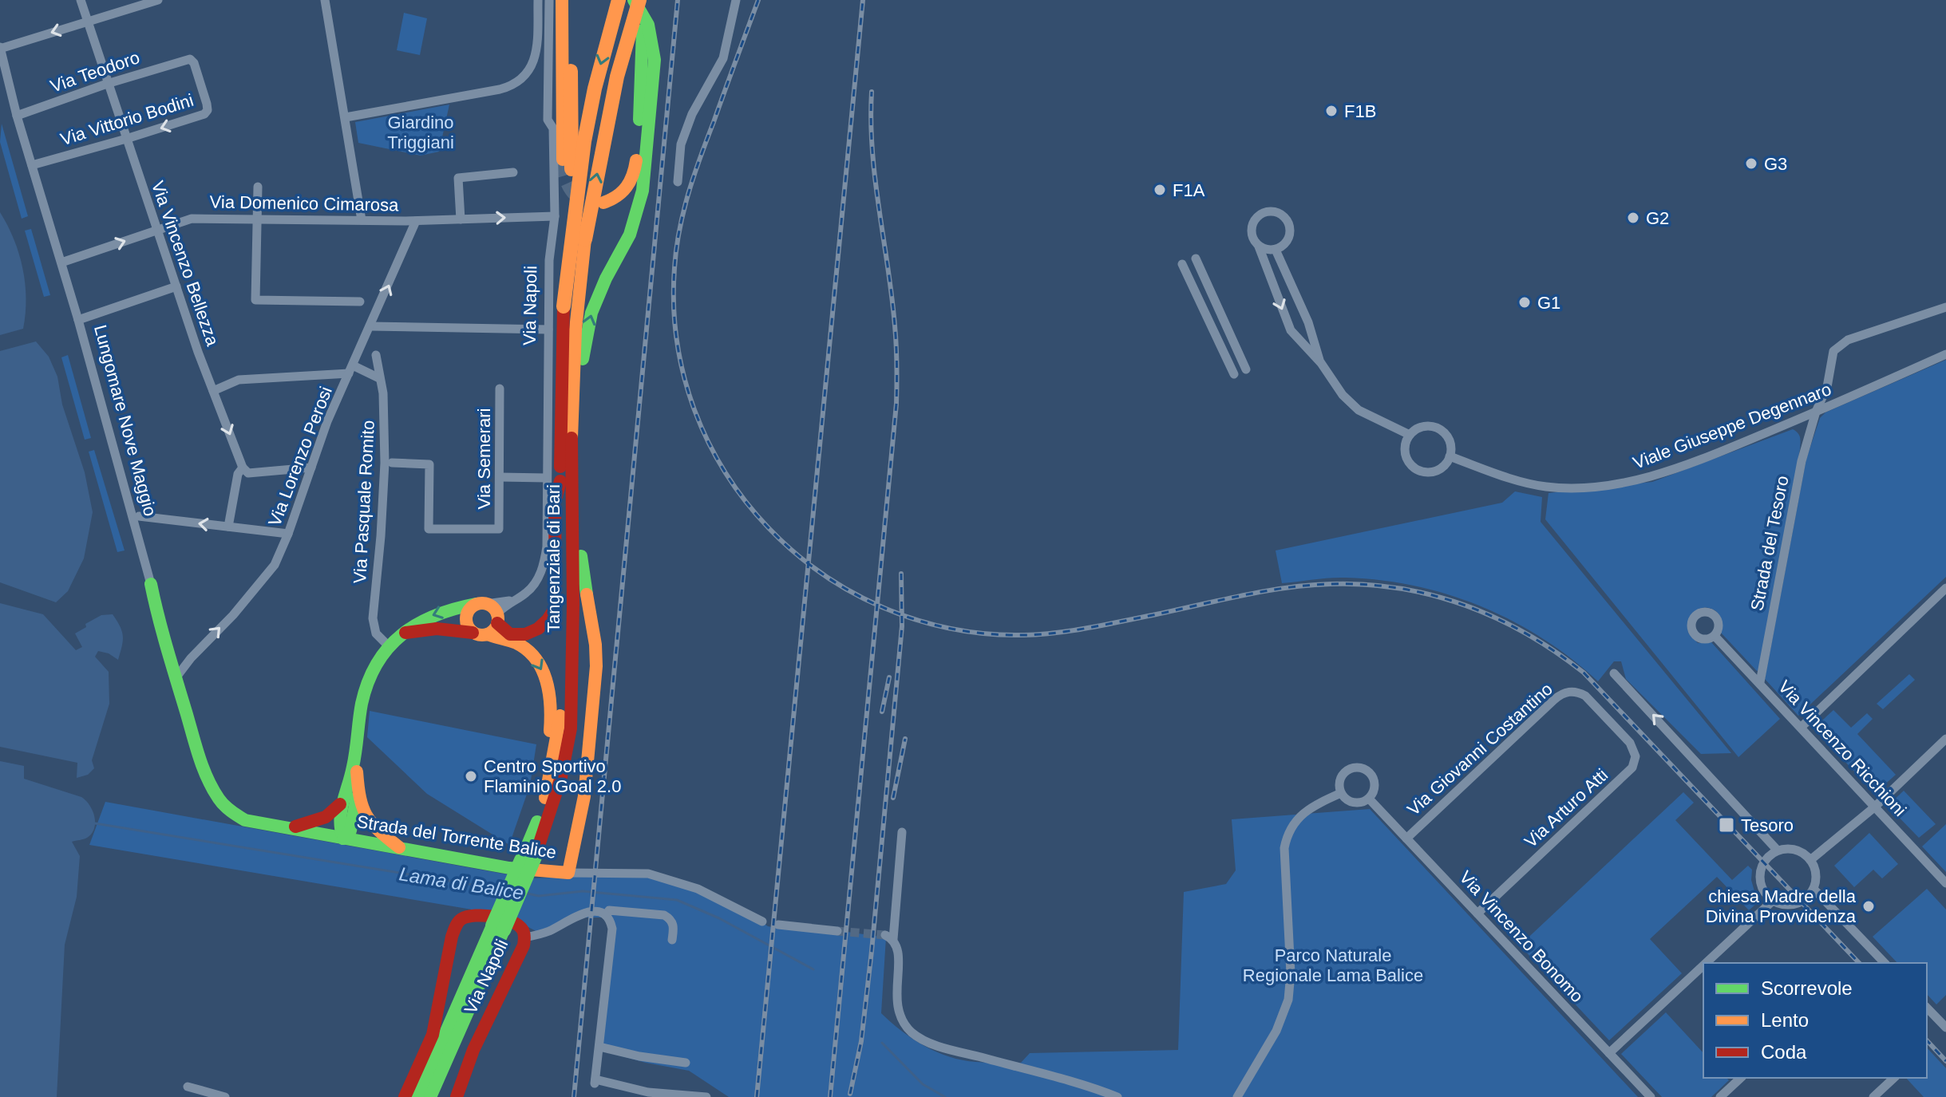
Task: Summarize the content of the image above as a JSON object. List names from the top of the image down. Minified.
{"streets":{"main road":["Via Napoli","Lungomare Nove Maggio","Tangenziale di Bari","Strada del Torrente Balice"],"street":["Via Teodoro","Via Vittorio Bodini","Via Domenico Cimarosa","Via Vincenzo Bellezza","Viale Giuseppe Degennaro","Via Lorenzo Perosi","Via Semerari","Via Pasquale Romito","Strada del Tesoro","Via Vincenzo Ricchioni","Via Giovanni Costantino","Via Arturo Atti","Via Vincenzo Bonomo"]},"crossings":[["Via Teodoro","Via Vittorio Bodini"],["Via Teodoro","Via Vincenzo Bellezza"],["Via Teodoro","Lungomare Nove Maggio"],["Via Vittorio Bodini","Via Vincenzo Bellezza"],["Via Vittorio Bodini","Lungomare Nove Maggio"],["Via Domenico Cimarosa","Via Vincenzo Bellezza"],["Via Domenico Cimarosa","Via Napoli"],["Via Domenico Cimarosa","Lungomare Nove Maggio"],["Via Domenico Cimarosa","Via Lorenzo Perosi"],["Via Napoli","Tangenziale di Bari"],["Lungomare Nove Maggio","Via Lorenzo Perosi"],["Lungomare Nove Maggio","Strada del Torrente Balice"],["Viale Giuseppe Degennaro","Strada del Tesoro"],["Strada del Tesoro","Via Vincenzo Ricchioni"],["Via Giovanni Costantino","Via Arturo Atti"],["Via Giovanni Costantino","Via Vincenzo Bonomo"],["Via Arturo Atti","Via Vincenzo Bonomo"]],"one_way":["Via Lorenzo Perosi"],"water":["Lama di Balice"],"parks":["Giardino Triggiani","Parco Naturale Regionale Lama Balice"],"places":{"other":["F1B","G3","F1A","G2","G1","Centro Sportivo Flaminio Goal 2.0","chiesa Madre della Divina Provvidenza"],"transit":["Tesoro"]},"legend":["Scorrevole","Lento","Coda"]}
